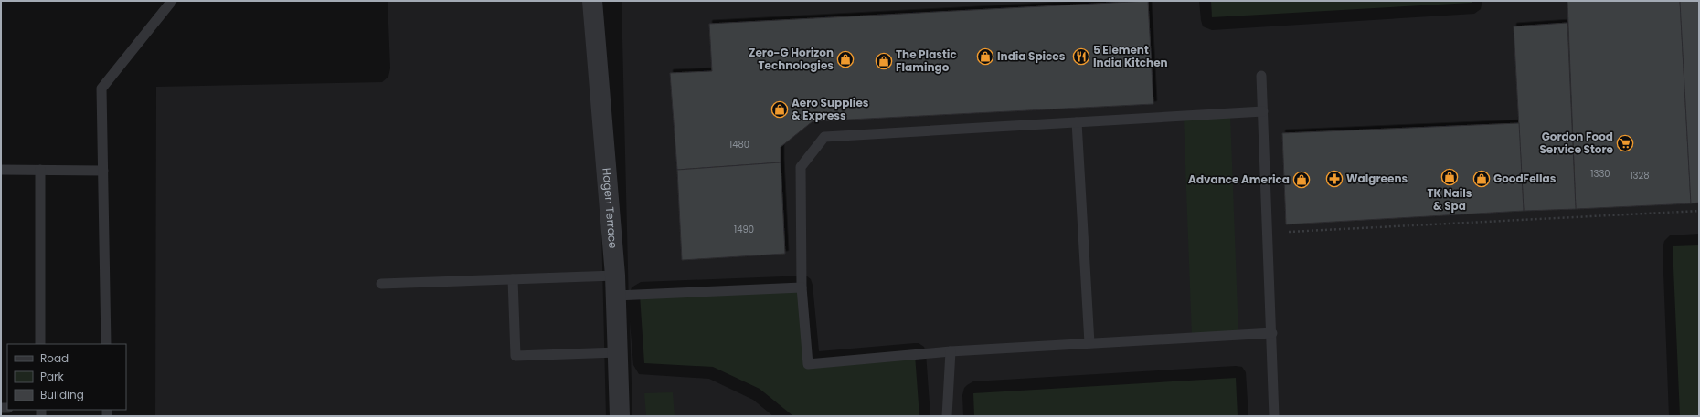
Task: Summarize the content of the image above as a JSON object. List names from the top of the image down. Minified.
{"streets":{"street":["Hagen Terrace"]},"places":{"shop":["India Spices","Zero-G Horizon Technologies","The Plastic Flamingo","Aero Supplies & Express","TK Nails & Spa","GoodFellas","Advance America"],"restaurant":["5 Element India Kitchen"],"supermarket":["Gordon Food Service Store"],"pharmacy":["Walgreens"]},"house_numbers":["1480","1330","1328","1490"],"legend":["Road","Park","Building"]}
